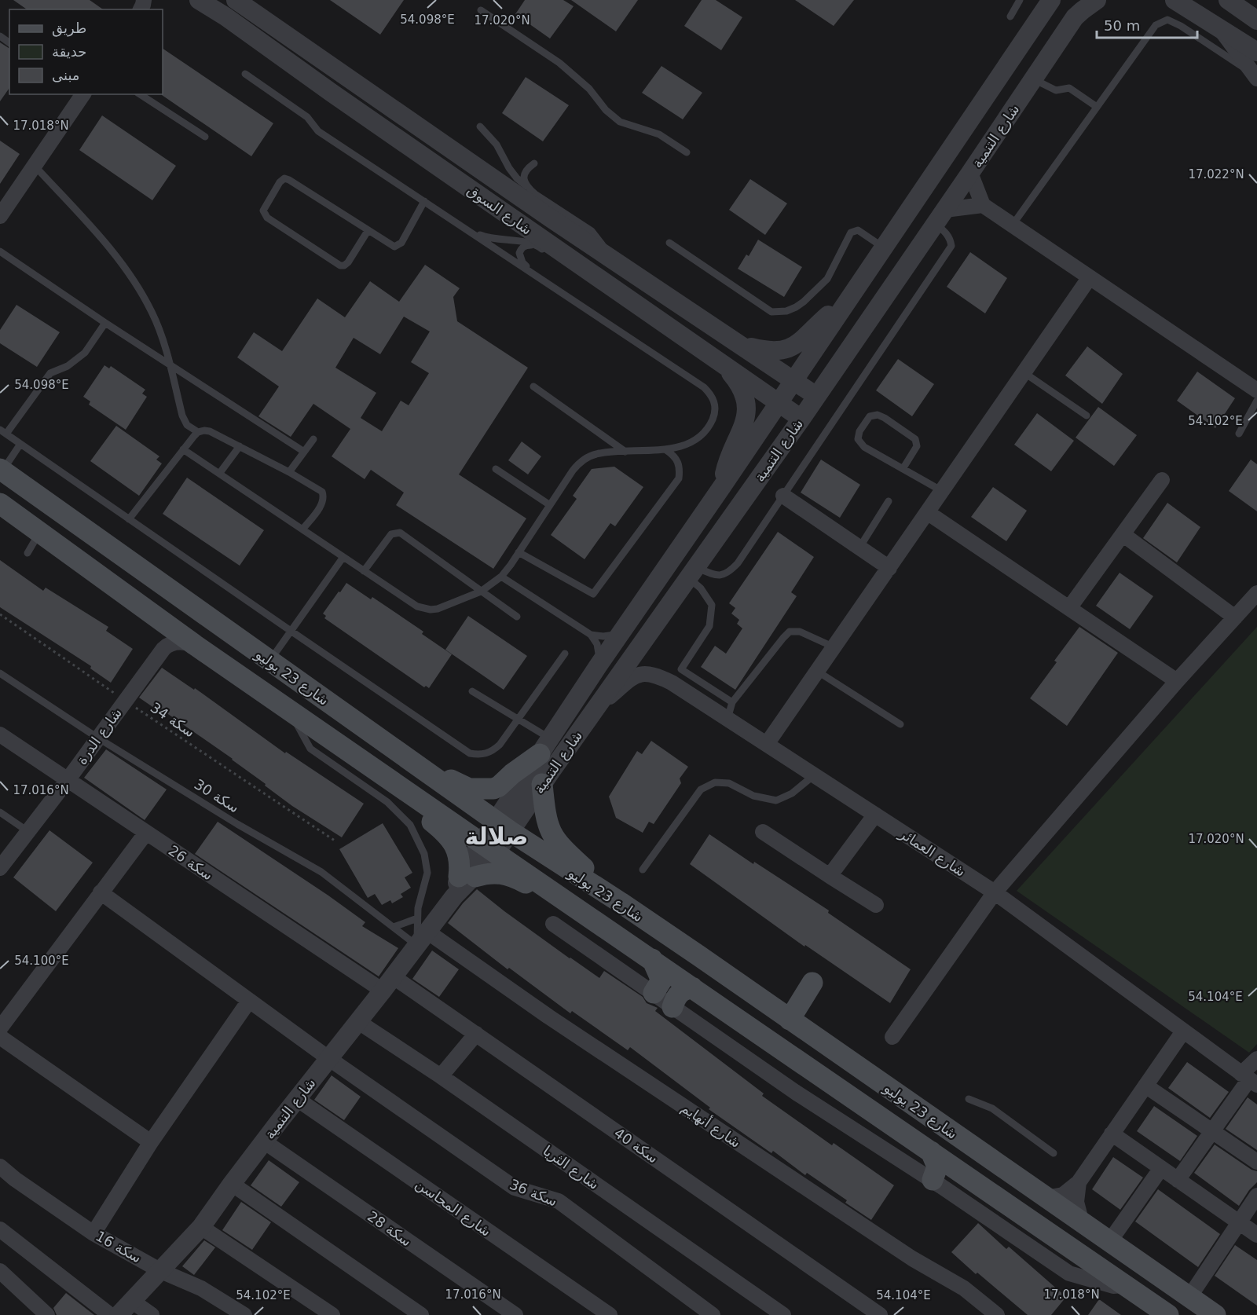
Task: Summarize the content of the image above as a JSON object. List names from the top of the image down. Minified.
{"streets":{"main road":["شارع 23 يوليو"],"street":["شارع التنمية","شارع السوق","شارع الدرة","شارع العمائر","سكة 26","شارع أنهايم","سكة 40","شارع الثريا","سكة 36","شارع المحاسن","سكة 28","سكة 16"],"lane":["سكة 30"],"path":["سكة 34"]},"crossings":[["شارع التنمية","شارع السوق"],["شارع التنمية","شارع 23 يوليو"],["شارع التنمية","سكة 30"],["شارع التنمية","شارع العمائر"],["شارع التنمية","سكة 26"],["شارع التنمية","شارع أنهايم"],["شارع التنمية","سكة 40"],["شارع التنمية","شارع الثريا"],["شارع التنمية","سكة 36"],["شارع التنمية","شارع المحاسن"],["شارع التنمية","سكة 28"],["شارع التنمية","سكة 16"],["سكة 34","شارع الدرة"],["شارع الدرة","سكة 30"],["شارع الدرة","سكة 26"],["سكة 30","شارع أنهايم"],["سكة 26","سكة 40"]],"districts":["صلالة"],"legend":["طريق","حديقة","مبنى"],"scale_bar":"50 m","coordinates":["54.098°E","17.020°N","17.018°N","17.022°N","54.102°E","17.016°N","54.100°E","54.104°E"]}
